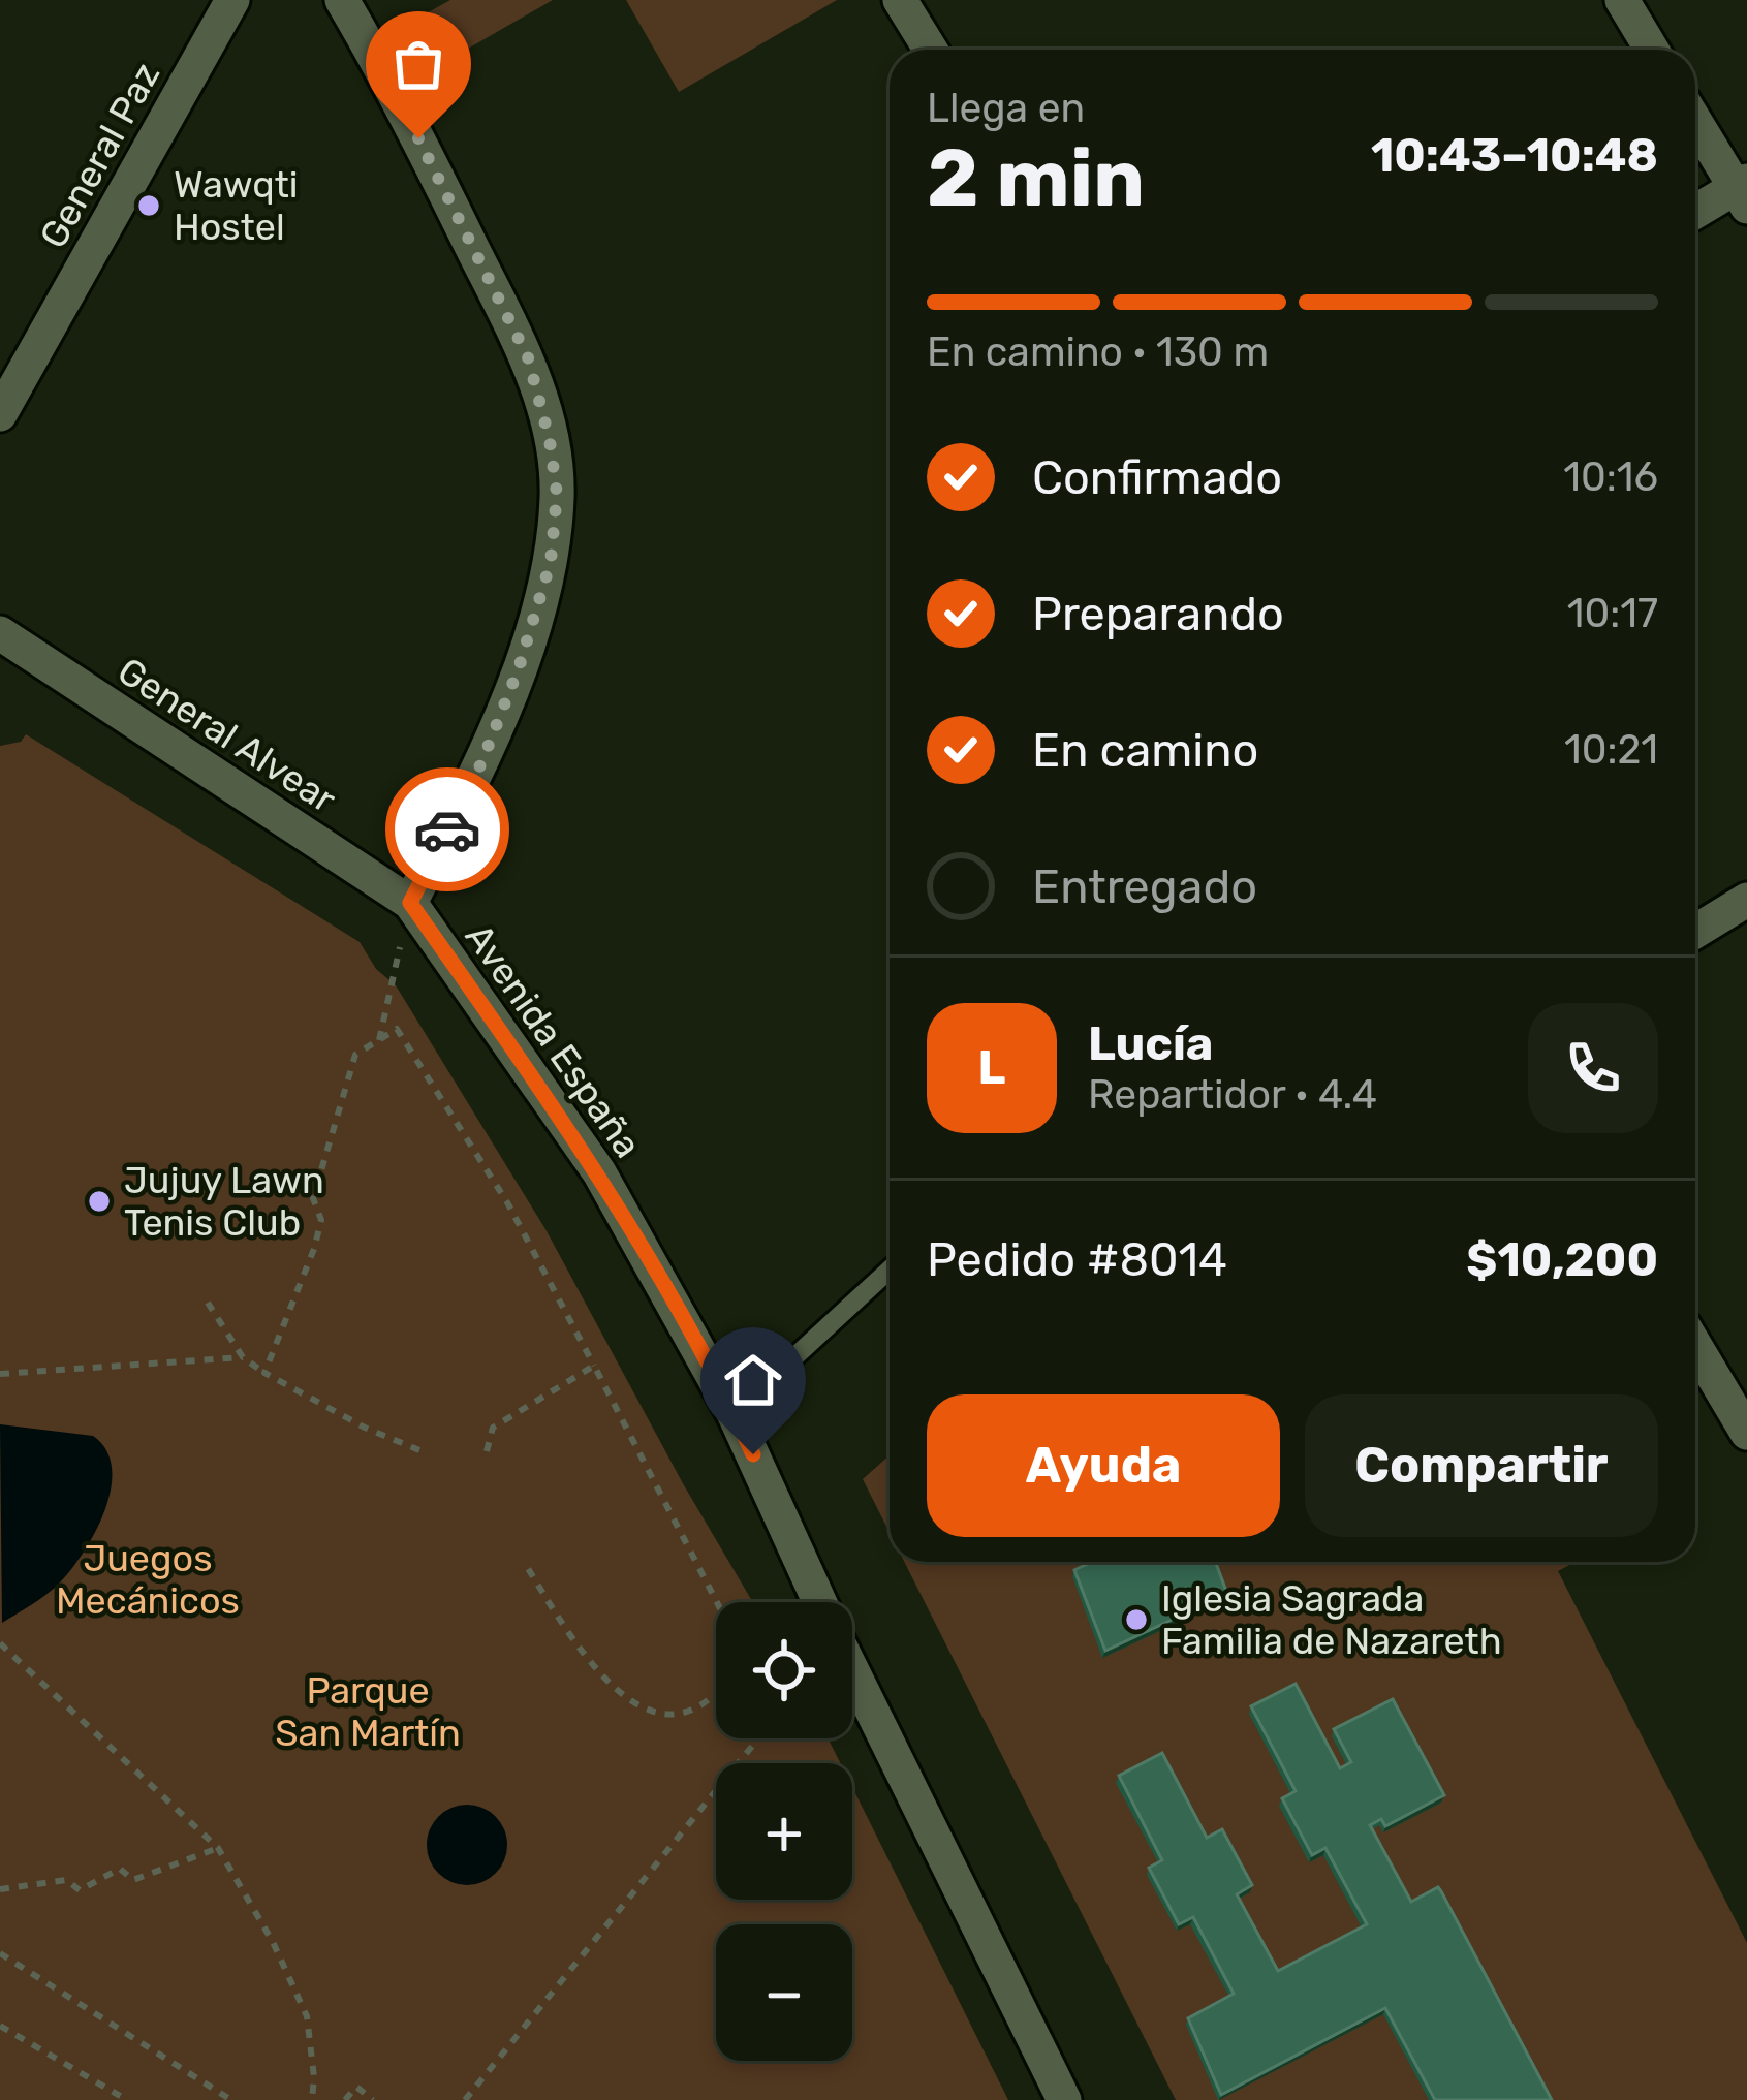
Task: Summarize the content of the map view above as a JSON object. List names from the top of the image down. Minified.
{"streets":{"street":["General Paz","General Alvear","Avenida España"]},"crossings":[["General Alvear","Avenida España"]],"parks":["Juegos Mecánicos","Parque San Martín"],"places":["Wawqti Hostel","Jujuy Lawn Tenis Club","Iglesia Sagrada Familia de Nazareth"],"page":{"heading":["2 min","Llega en","10:43–10:48"],"panel":["Lucía","Repartidor · 4.4","Pedido #8014","$10,200"],"bar":"En camino · 130 m","list":[["Confirmado","10:16"],["Preparando","10:17"],["En camino","10:21"],"Entregado"],"round":"L","buttons":["Ayuda","Compartir"],"map_buttons":["+","−"]}}
